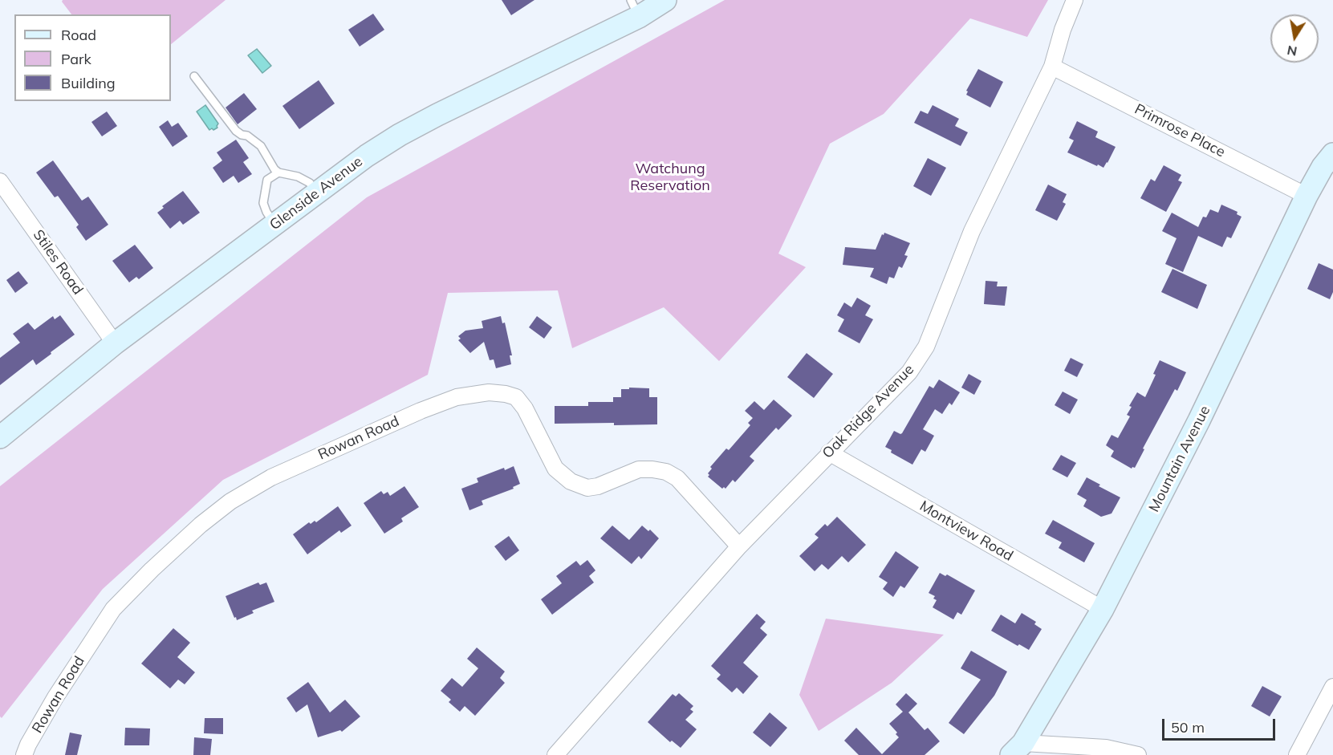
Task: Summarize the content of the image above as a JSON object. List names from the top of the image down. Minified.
{"streets":{"main road":["Glenside Avenue","Mountain Avenue"],"street":["Primrose Place","Stiles Road","Oak Ridge Avenue","Rowan Road","Montview Road"]},"crossings":[["Primrose Place","Oak Ridge Avenue"],["Primrose Place","Mountain Avenue"],["Glenside Avenue","Stiles Road"],["Oak Ridge Avenue","Rowan Road"],["Oak Ridge Avenue","Montview Road"],["Mountain Avenue","Montview Road"]],"parks":["Watchung Reservation"],"legend":["Road","Park","Building"],"scale_bar":"50 m","north":"bottom"}
